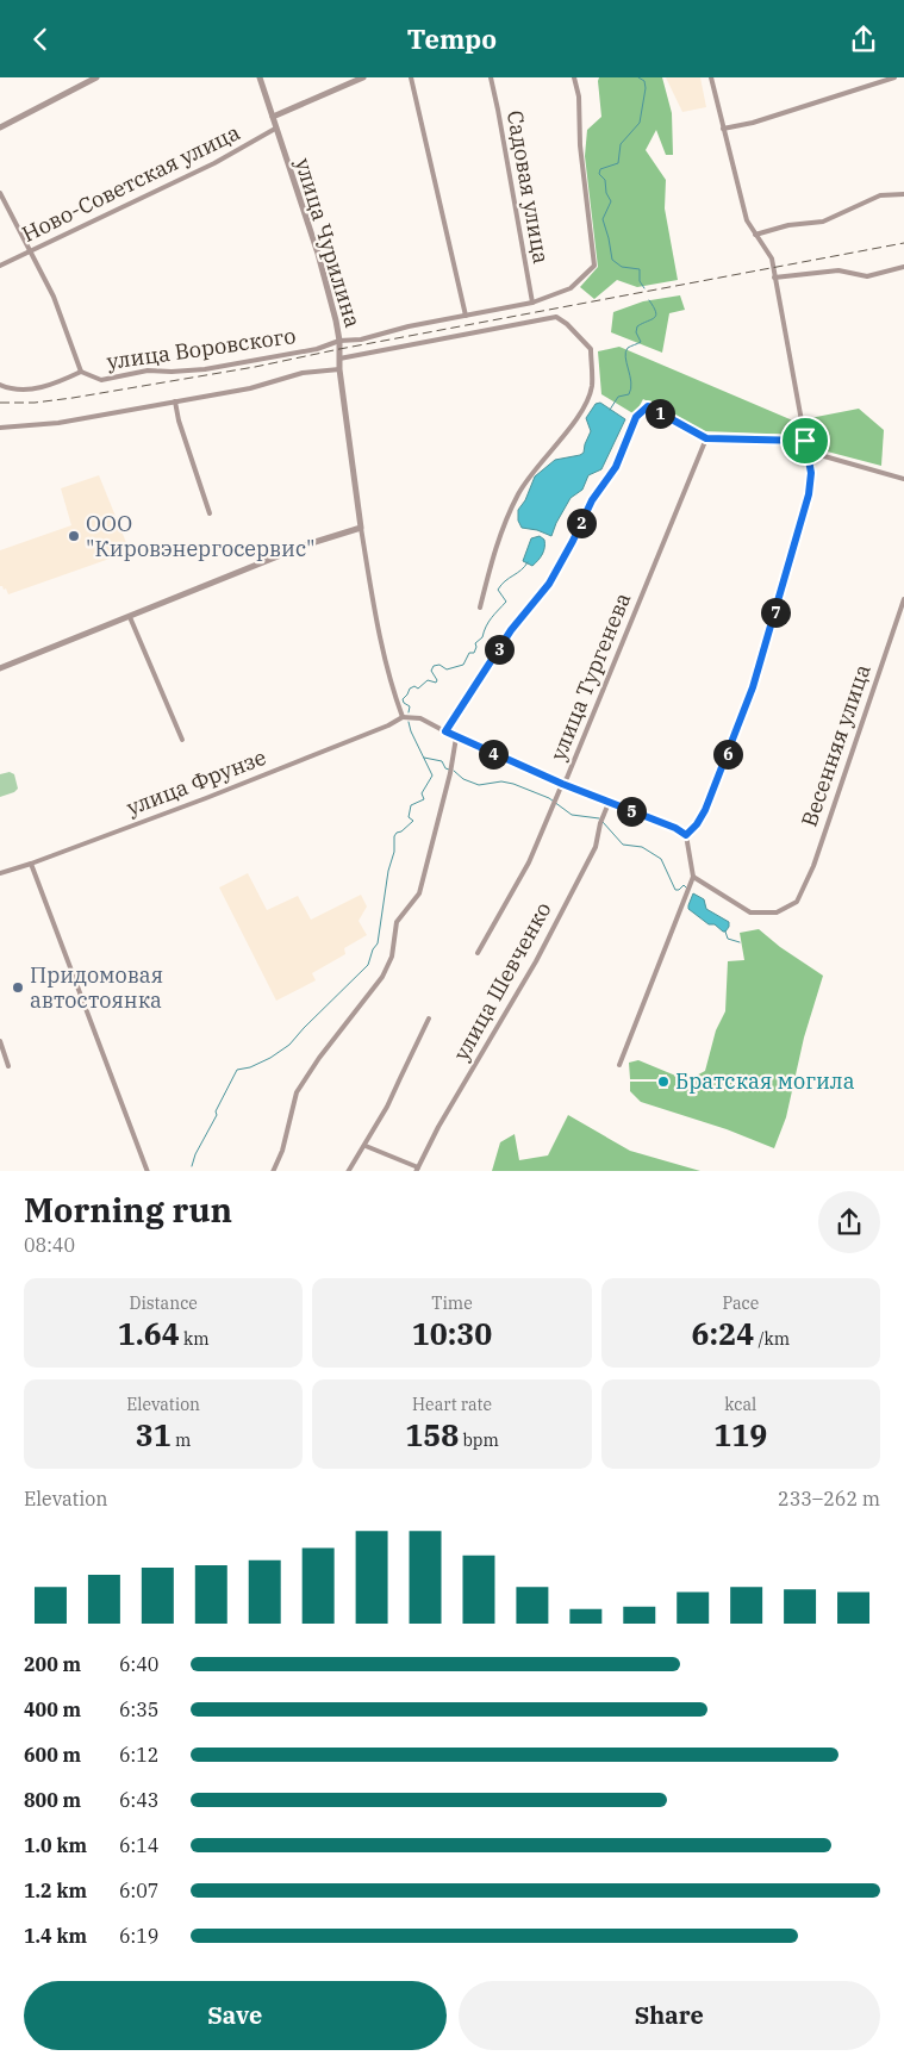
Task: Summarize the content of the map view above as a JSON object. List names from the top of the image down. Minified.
{"streets":{"street":["Ново-Советская улица","Садовая улица","улица Чурилина","улица Воровского","улица Тургенева","Весенняя улица","улица Фрунзе","улица Шевченко"]},"crossings":[["Ново-Советская улица","улица Чурилина"],["Садовая улица","улица Воровского"],["улица Чурилина","улица Воровского"]],"places":["ООО \"Кировэнергосервис\"","Придомовая автостоянка","Братская могила"],"page":{"header":"Tempo","pins":["1","2","7","3","4","6","5"],"heading":["Morning run","08:40"],"stats":[["Distance","1.64 km"],["Time","10:30"],["Pace","6:24 /km"],["Elevation","31 m"],["Heart rate","158 bpm"],["kcal","119"]],"chart":["Elevation","233–262 m"],"list":[{"name":"200 m","note":"6:40"},{"name":"400 m","note":"6:35"},{"name":"600 m","note":"6:12"},{"name":"800 m","note":"6:43"},{"name":"1.0 km","note":"6:14"},{"name":"1.2 km","note":"6:07"},{"name":"1.4 km","note":"6:19"}],"buttons":["Save","Share"]}}
